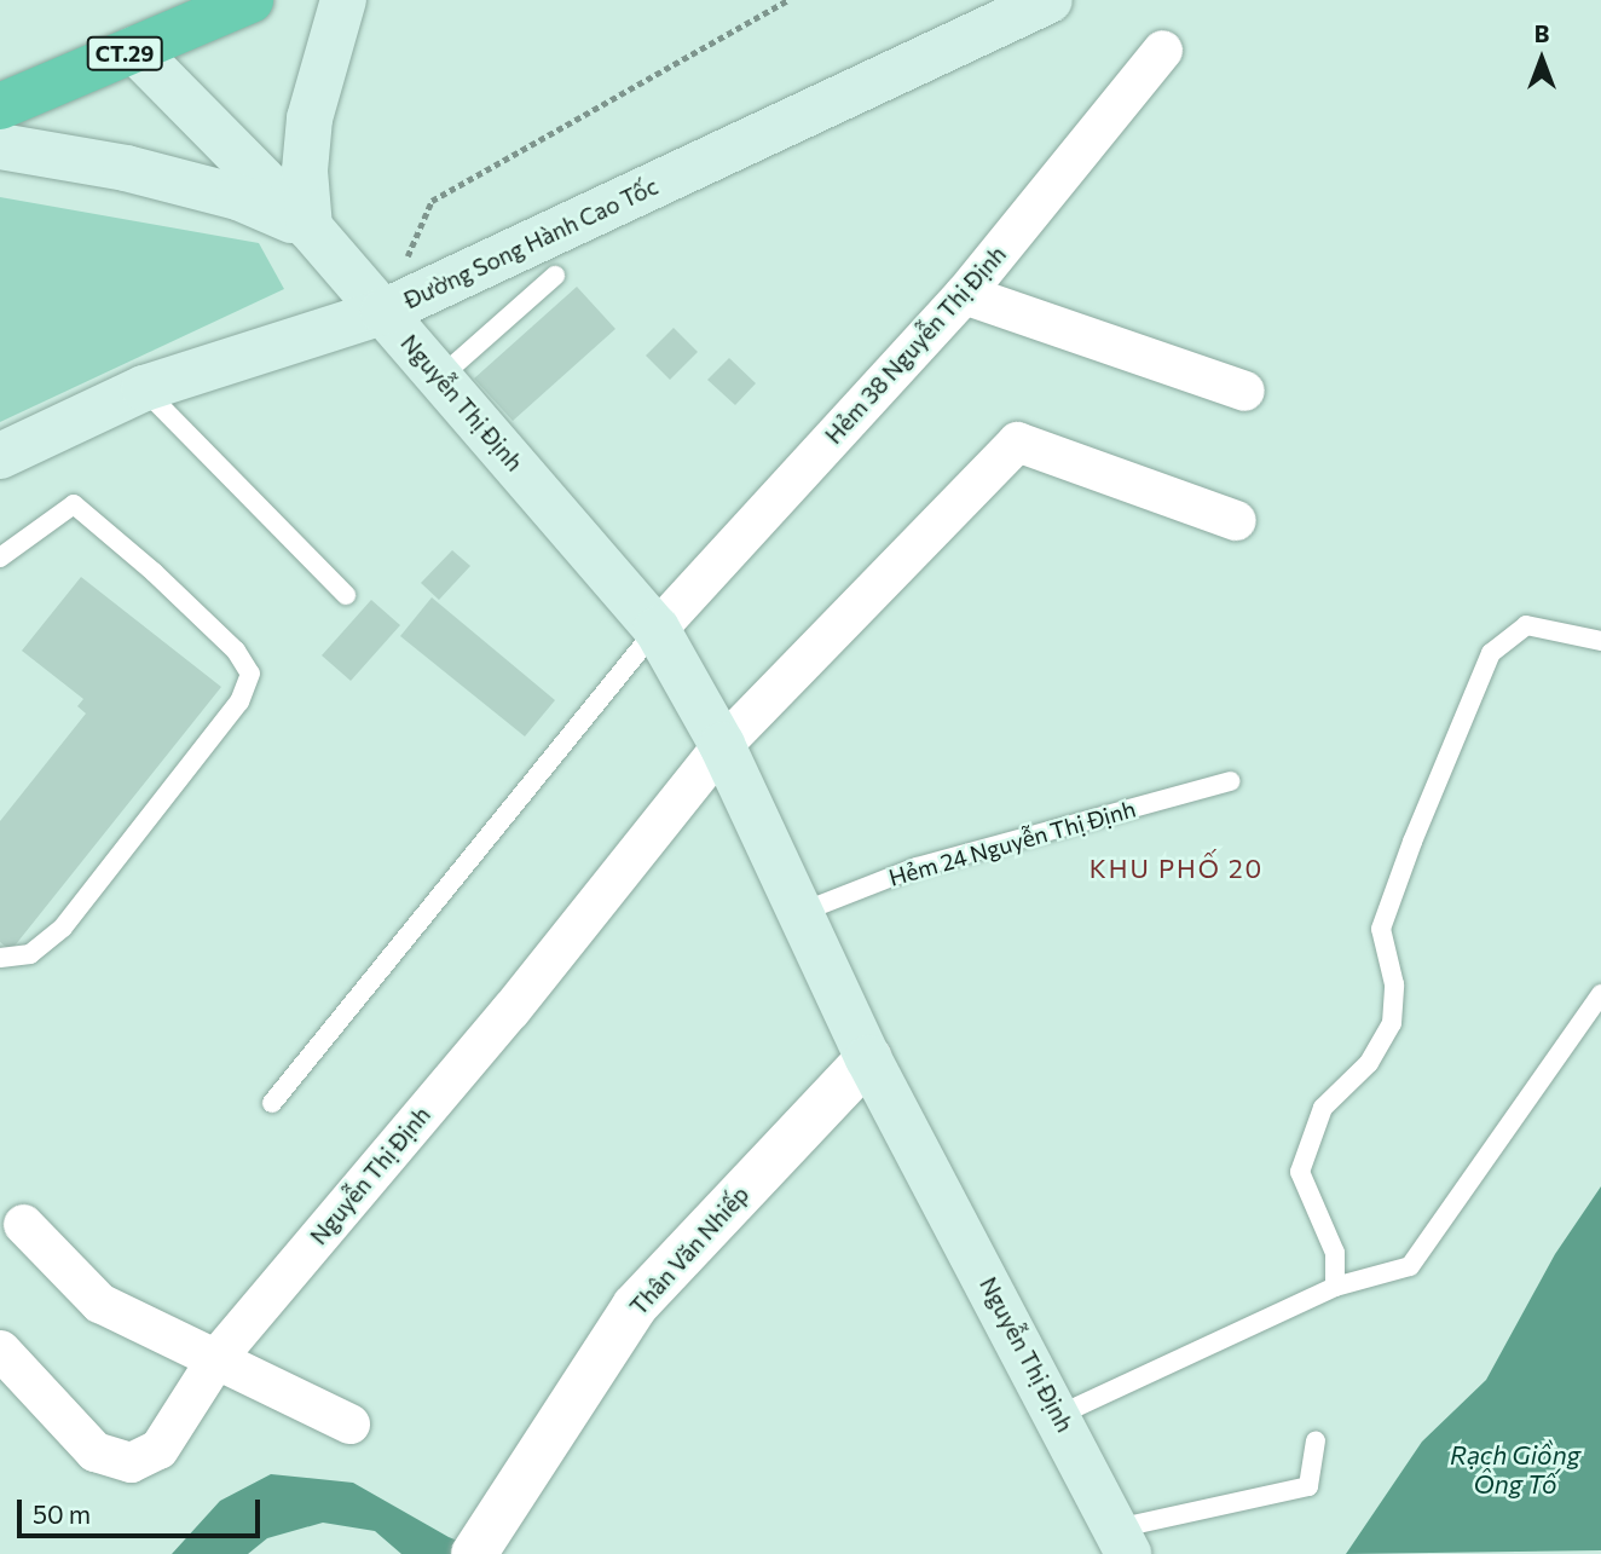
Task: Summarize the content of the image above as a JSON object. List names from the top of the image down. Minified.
{"streets":{"highway":["CT.29"],"main road":["Đường Song Hành Cao Tốc","Nguyễn Thị Định"],"street":["Hẻm 38 Nguyễn Thị Định","Thân Văn Nhiếp"],"lane":["Hẻm 24 Nguyễn Thị Định"]},"crossings":[["CT.29","Nguyễn Thị Định"],["Đường Song Hành Cao Tốc","Nguyễn Thị Định"],["Hẻm 38 Nguyễn Thị Định","Nguyễn Thị Định"],["Nguyễn Thị Định","Hẻm 24 Nguyễn Thị Định"],["Nguyễn Thị Định","Thân Văn Nhiếp"]],"districts":["KHU PHỐ 20"],"water":["Rạch Giồng Ông Tố"],"scale_bar":"50 m","north":"top"}
